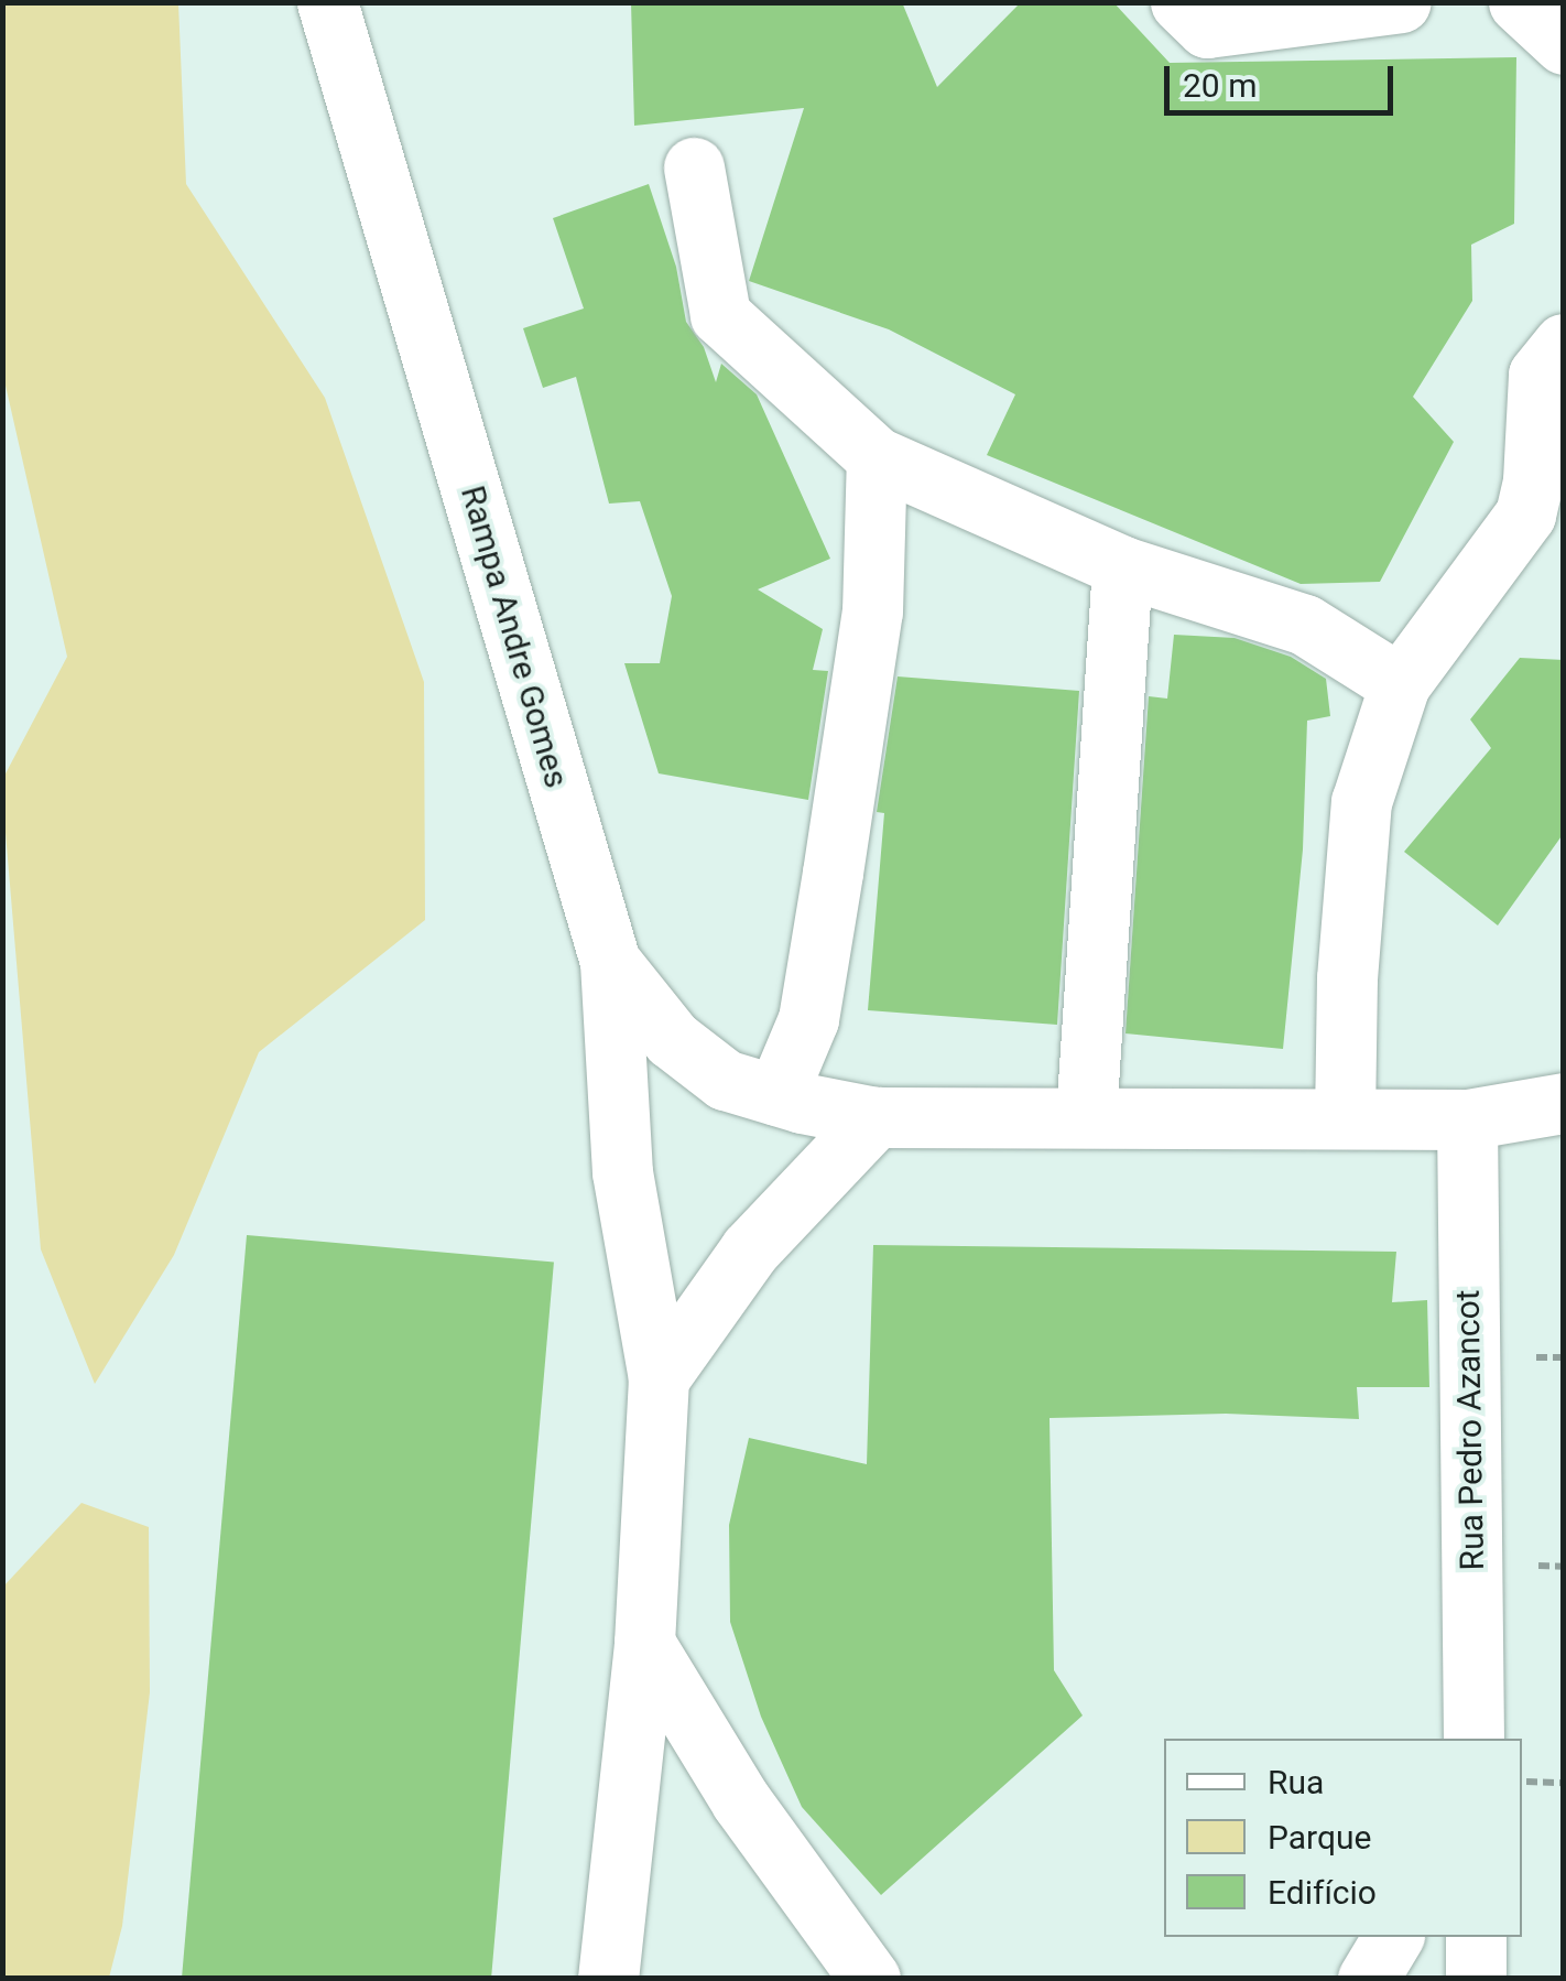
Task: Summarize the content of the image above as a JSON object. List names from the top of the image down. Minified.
{"streets":{"street":["Rampa Andre Gomes","Rua Pedro Azancot"]},"crossings":[["Rampa Andre Gomes","Rua Pedro Azancot"]],"legend":["Rua","Parque","Edifício"],"scale_bar":"20 m"}
